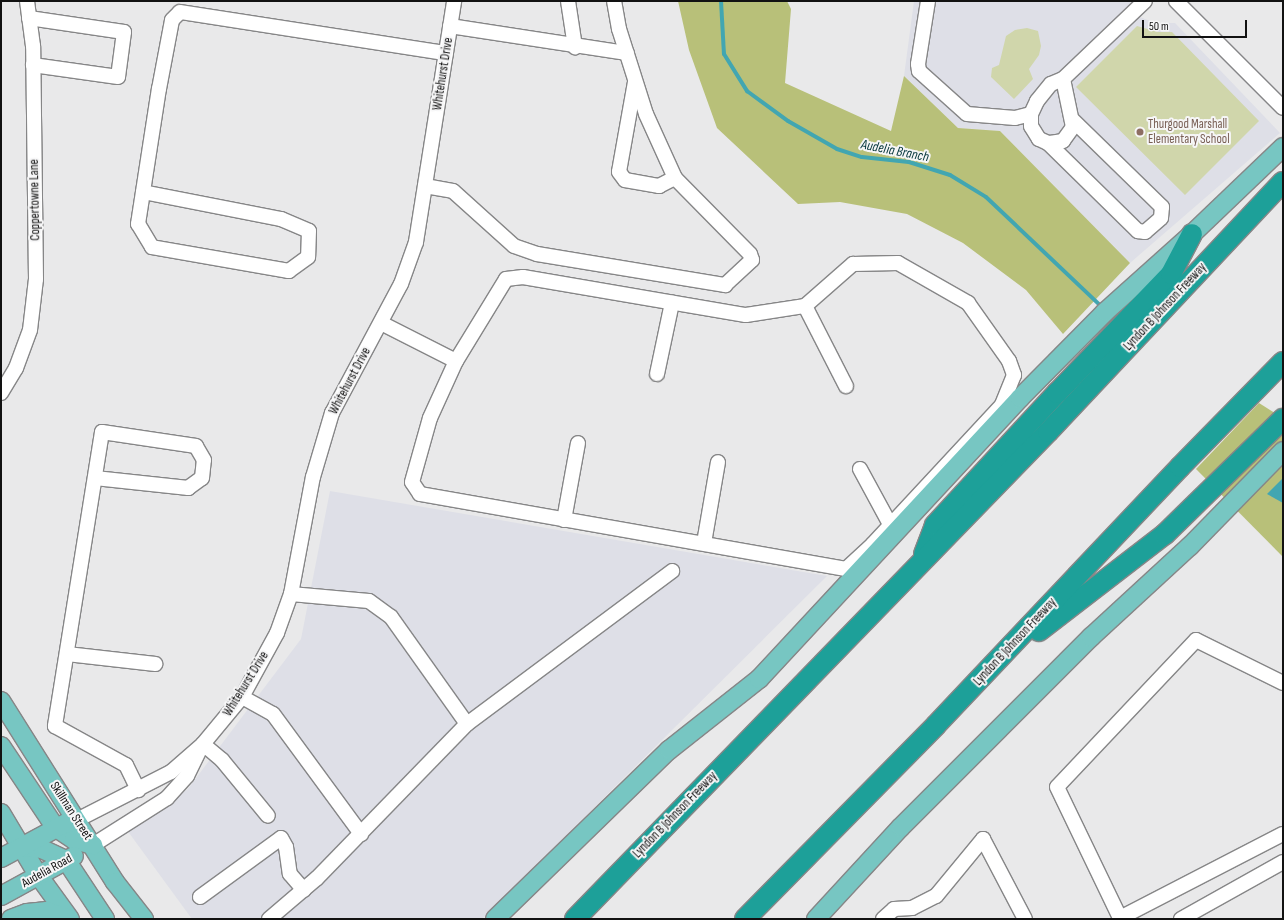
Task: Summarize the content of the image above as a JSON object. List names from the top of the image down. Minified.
{"streets":{"highway":["Lyndon B Johnson Freeway"],"main road":["Skillman Street","Audelia Road"],"street":["Whitehurst Drive","Coppertowne Lane"]},"crossings":[["Whitehurst Drive","Skillman Street"],["Whitehurst Drive","Audelia Road"],["Skillman Street","Audelia Road"]],"water":["Audelia Branch"],"places":["Thurgood Marshall Elementary School"],"scale_bar":"50 m"}
